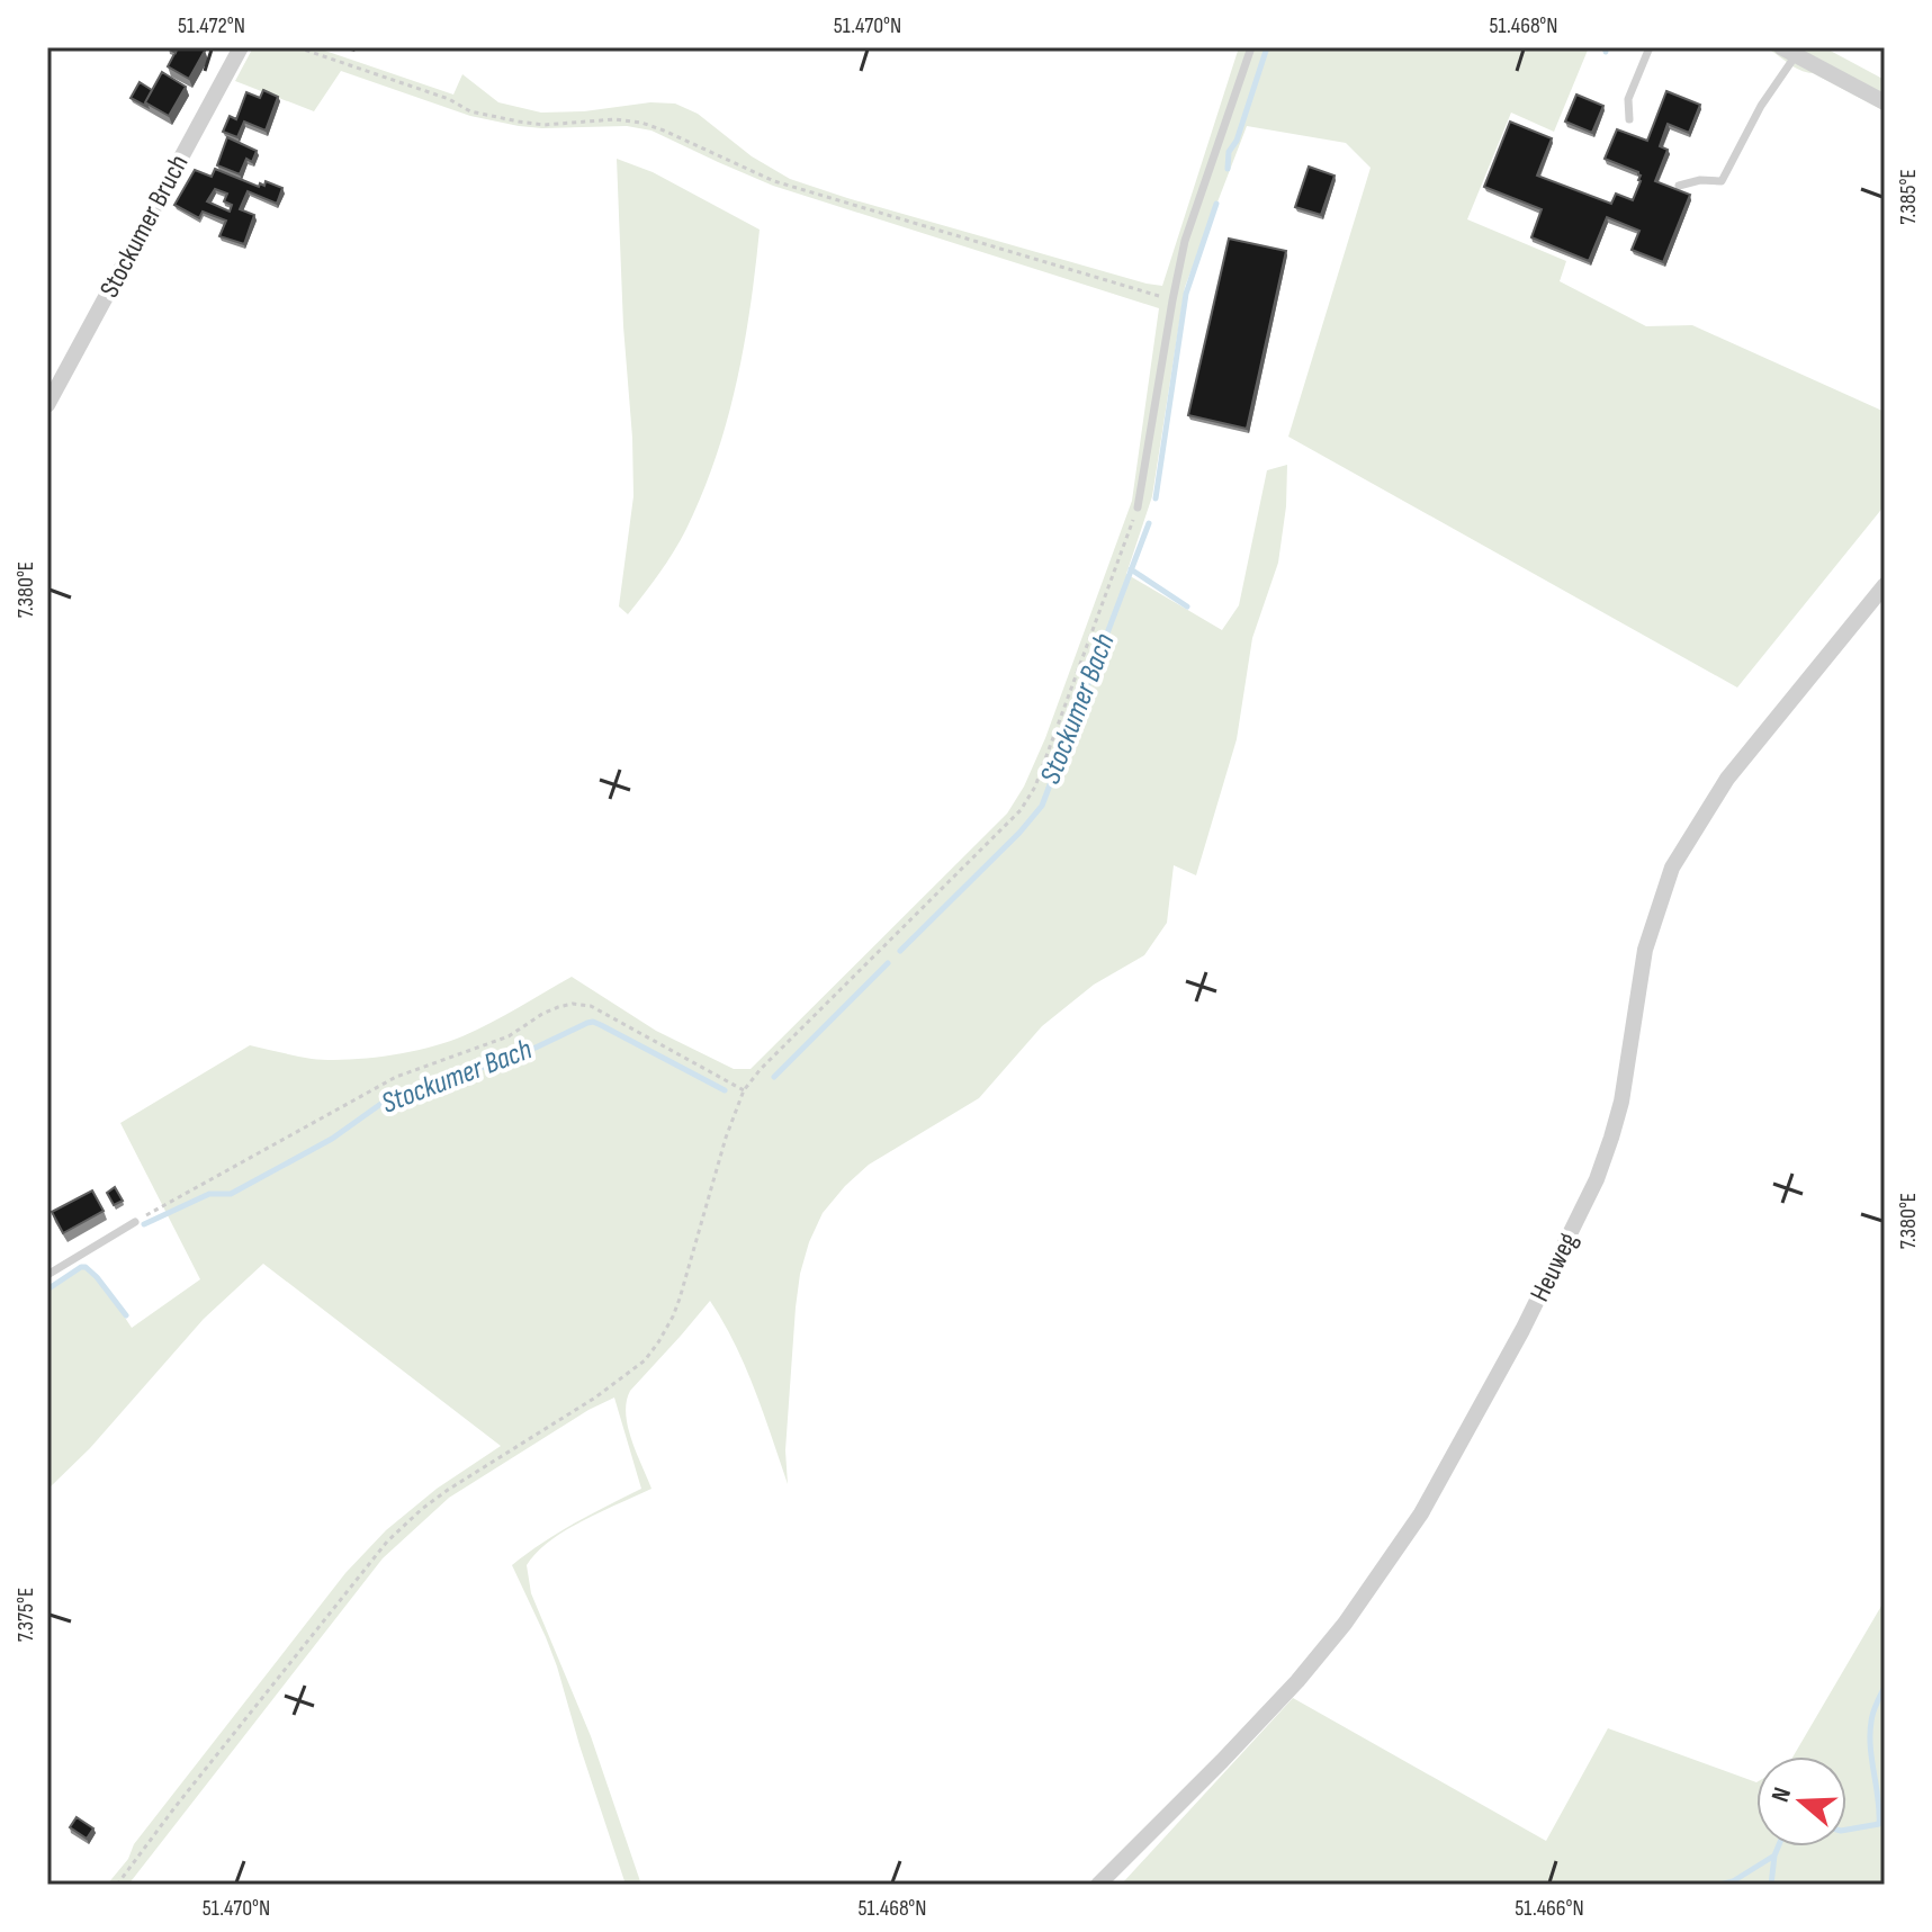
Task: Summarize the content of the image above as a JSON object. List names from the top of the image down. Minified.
{"streets":{"street":["Stockumer Bruch","Heuweg"]},"water":["Stockumer Bach"],"north":"left","coordinates":["51.472°N","51.470°N","51.468°N","7.385°E","7.380°E","7.375°E","51.466°N"]}
